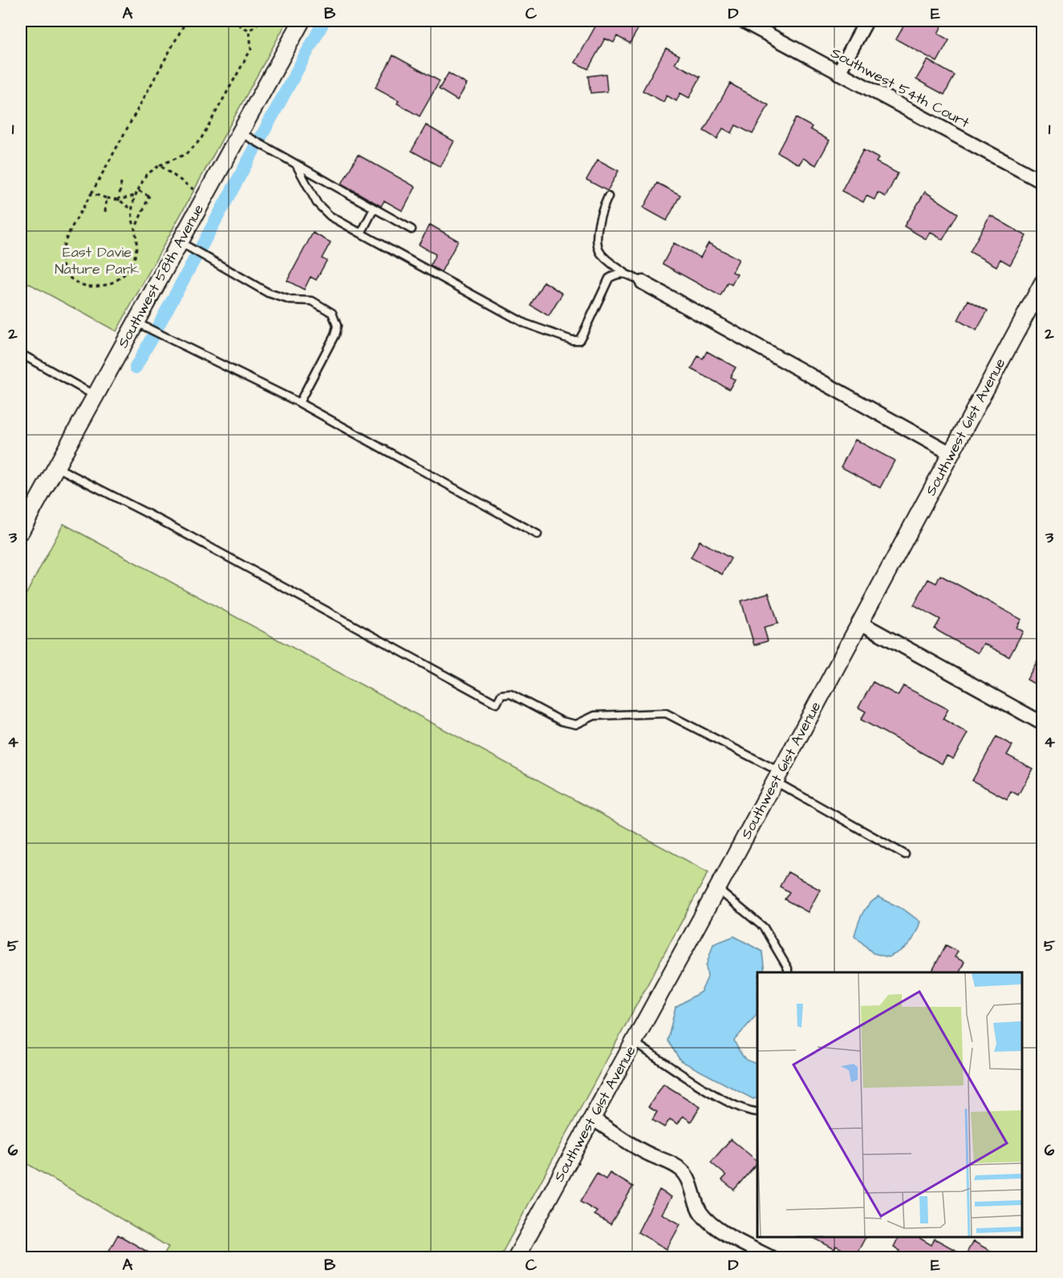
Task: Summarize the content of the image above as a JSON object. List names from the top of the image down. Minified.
{"streets":{"street":["Southwest 54th Court","Southwest 58th Avenue","Southwest 61st Avenue"]},"parks":["East Davie Nature Park"],"grid":{"columns":["A","B","C","D","E"],"rows":["1","2","3","4","5","6"]}}
